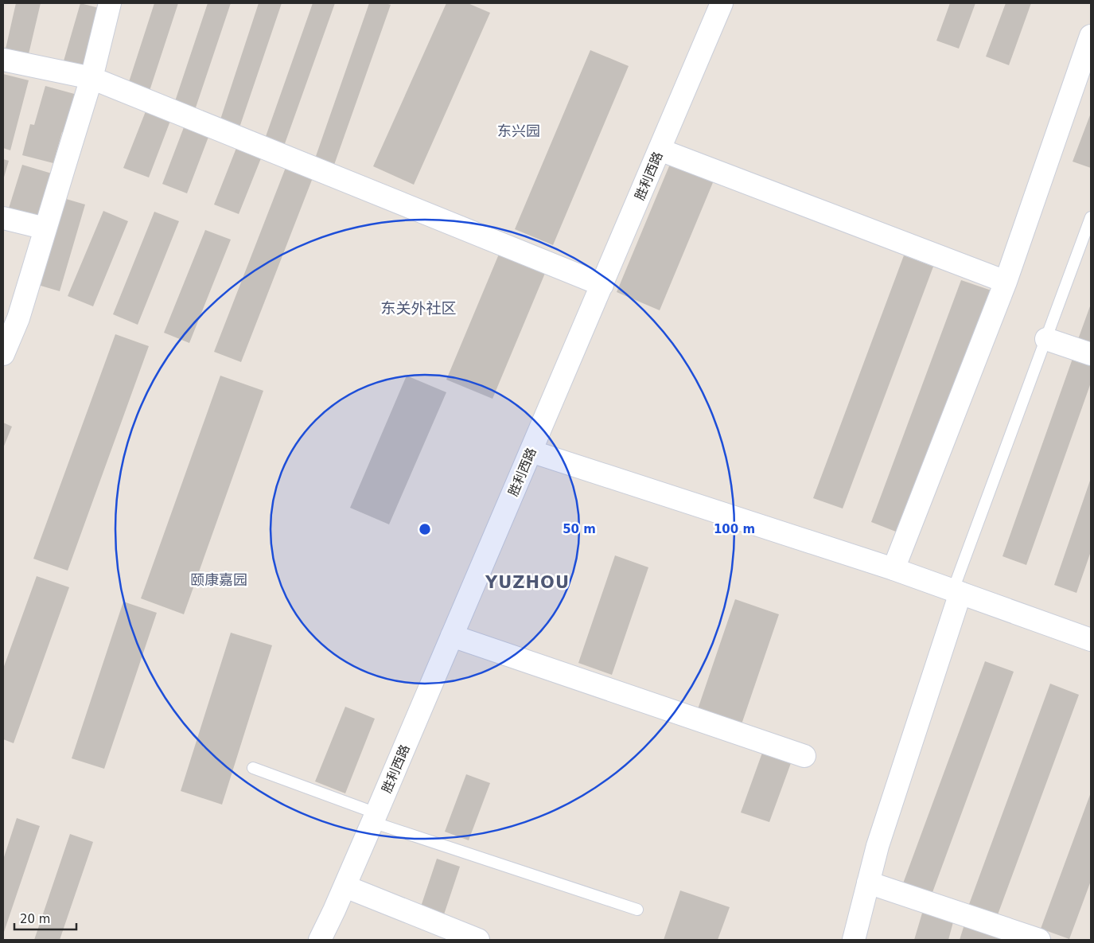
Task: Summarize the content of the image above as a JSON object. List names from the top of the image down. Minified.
{"streets":{"street":["胜利西路"]},"districts":["东兴园","东关外社区","颐康嘉园","YUZHOU"],"scale_bar":"20 m","rings":["50 m","100 m"]}
